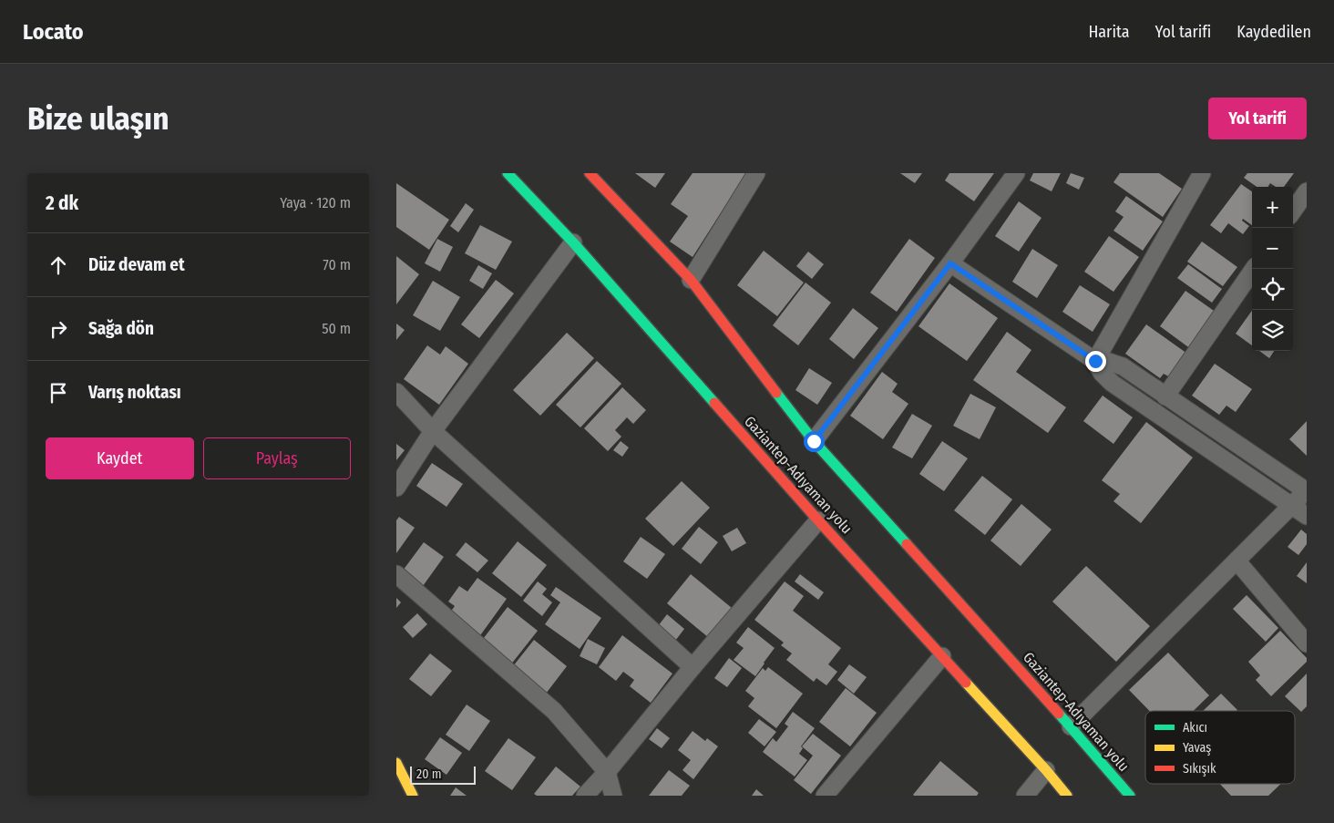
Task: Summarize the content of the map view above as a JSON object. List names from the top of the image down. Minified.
{"streets":{"main road":["Gaziantep-Adıyaman yolu"]},"legend":["Akıcı","Yavaş","Sıkışık"],"scale_bar":"20 m","page":{"header":"Locato","nav":["Harita","Yol tarifi","Kaydedilen"],"buttons":["Yol tarifi",["Kaydet","Paylaş"]],"title":"Bize ulaşın","heading":["2 dk","Yaya · 120 m"],"map_buttons":["+","−"],"list":[["Düz devam et","70 m"],["Sağa dön","50 m"],"Varış noktası"],"scale":"20 m"}}
